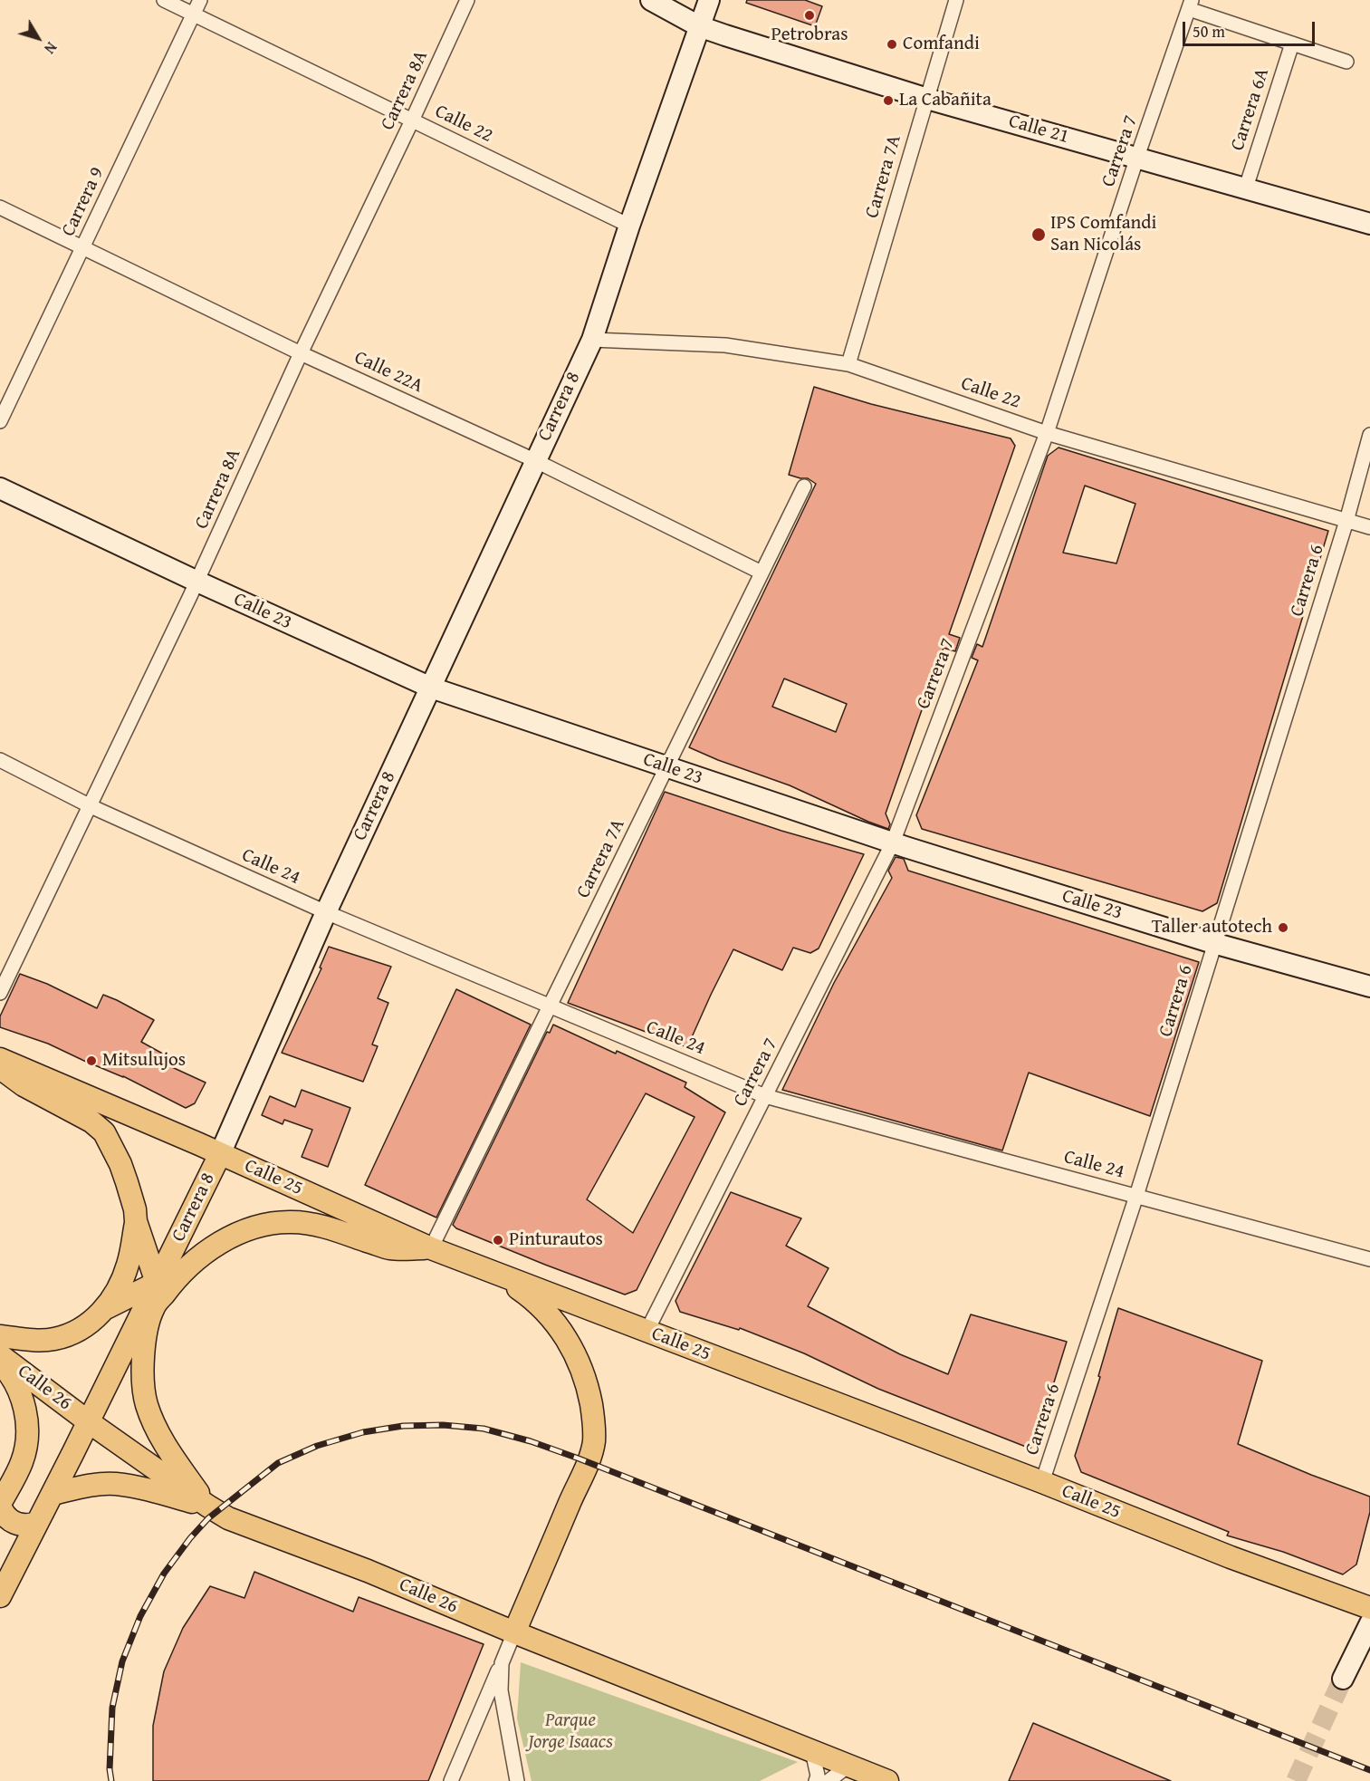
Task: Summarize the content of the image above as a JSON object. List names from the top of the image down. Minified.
{"streets":{"main road":["Calle 21","Carrera 8","Calle 23","Calle 25","Calle 26"],"street":["Carrera 8A","Carrera 6A","Calle 22","Carrera 7","Carrera 7A","Carrera 9","Calle 22A","Carrera 6","Calle 24"]},"crossings":[["Carrera 8A","Calle 22"],["Carrera 8A","Calle 22A"],["Carrera 8A","Calle 23"],["Carrera 8A","Calle 24"],["Carrera 6A","Calle 21"],["Calle 22","Carrera 7"],["Calle 22","Carrera 7A"],["Calle 22","Carrera 9"],["Calle 22","Carrera 8"],["Calle 22","Carrera 6"],["Calle 21","Carrera 7"],["Calle 21","Carrera 7A"],["Calle 21","Carrera 8"],["Carrera 7","Calle 23"],["Carrera 7","Calle 24"],["Carrera 7","Calle 25"],["Carrera 7A","Calle 22A"],["Carrera 7A","Calle 23"],["Carrera 7A","Calle 24"],["Carrera 7A","Calle 25"],["Carrera 9","Calle 22A"],["Calle 22A","Carrera 8"],["Carrera 8","Calle 23"],["Carrera 8","Calle 24"],["Carrera 8","Calle 25"],["Carrera 8","Calle 26"],["Carrera 6","Calle 23"],["Carrera 6","Calle 24"],["Carrera 6","Calle 25"]],"parks":["Parque Jorge Isaacs"],"places":["Petrobras","Comfandi","La Cabañita","IPS Comfandi San Nicolás","Taller autotech","Mitsulujos","Pinturautos"],"scale_bar":"50 m","north":"bottom right"}
